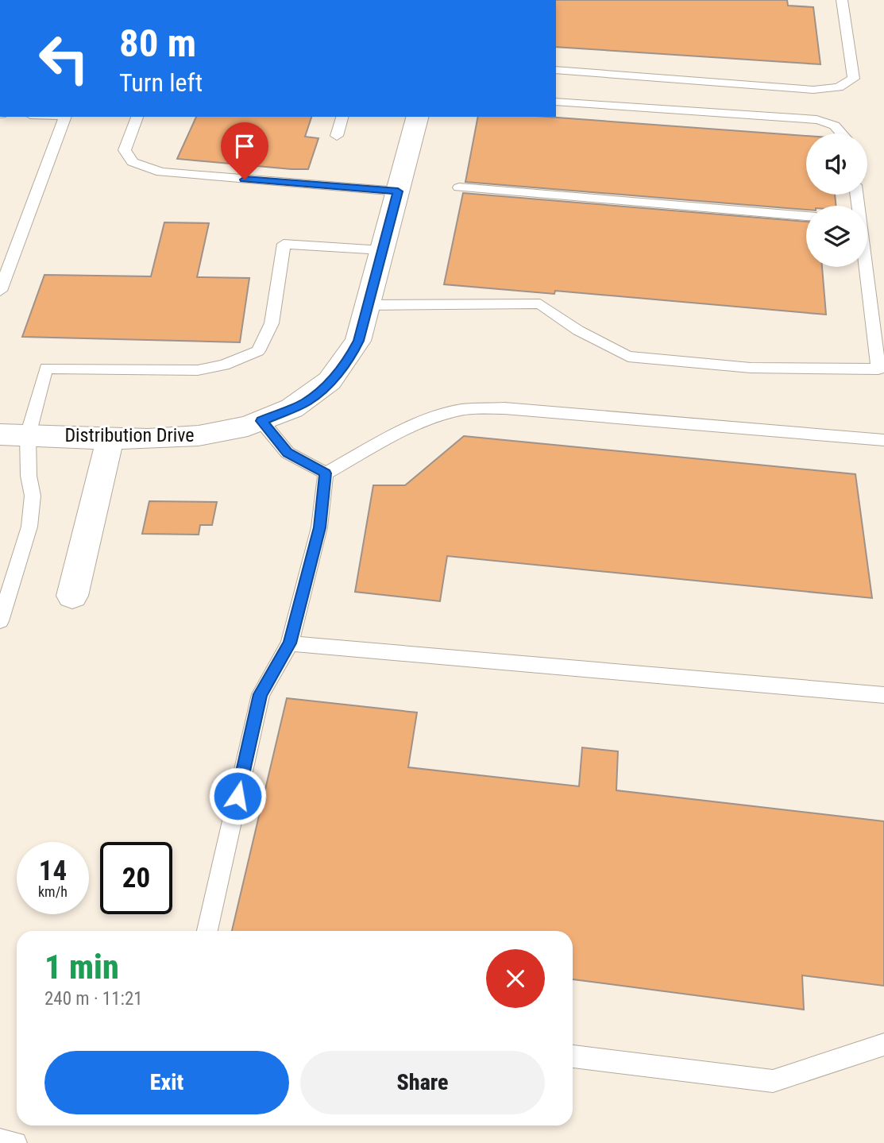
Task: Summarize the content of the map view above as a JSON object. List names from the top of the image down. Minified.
{"streets":{"street":["Distribution Drive"]},"page":{"turn":["80 m","Turn left"],"speed":"14 km/h","limit":"20","heading":["1 min","240 m · 11:21"],"buttons":["Exit","Share"]}}
